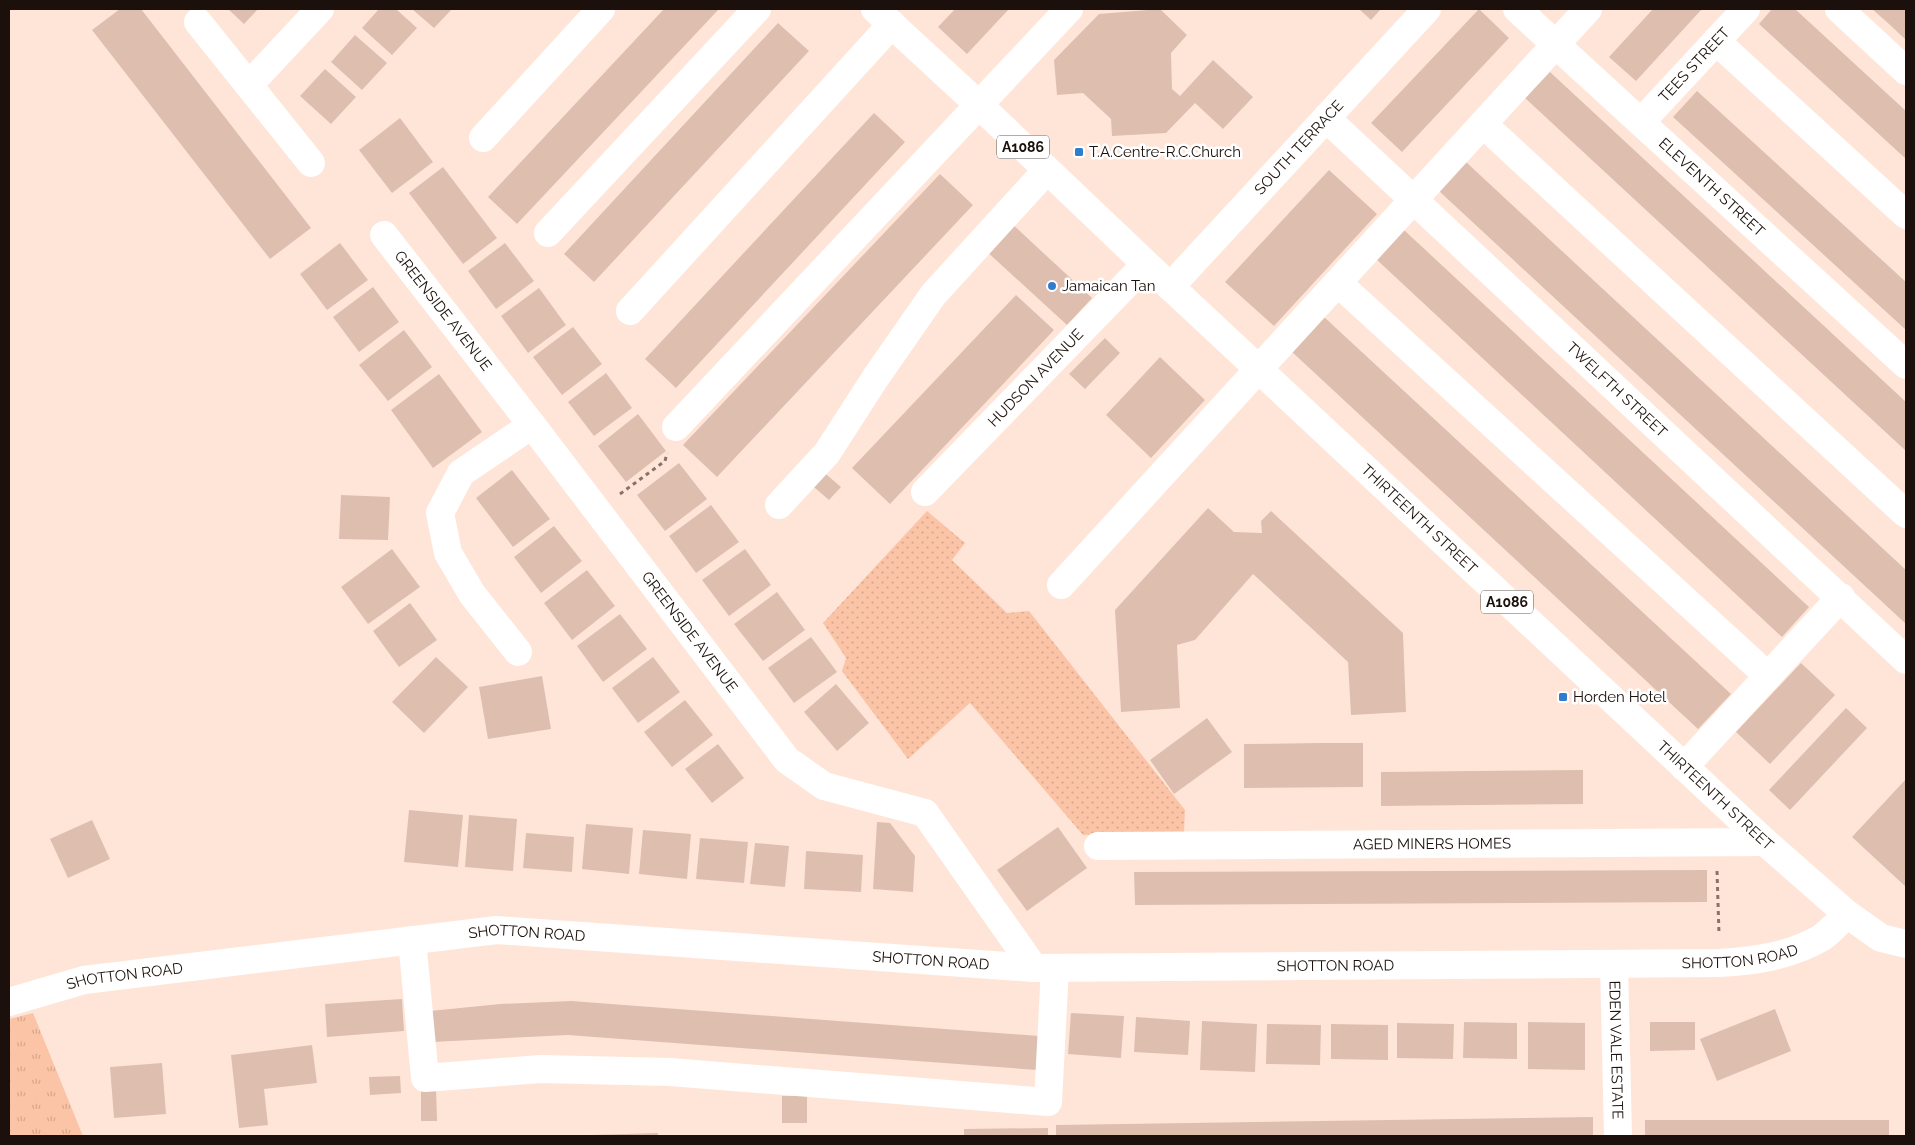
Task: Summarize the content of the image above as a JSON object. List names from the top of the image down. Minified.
{"streets":{"street":["TEES STREET","A1086","SOUTH TERRACE","ELEVENTH STREET","GREENSIDE AVENUE","HUDSON AVENUE","TWELFTH STREET","THIRTEENTH STREET","AGED MINERS HOMES","SHOTTON ROAD","EDEN VALE ESTATE"]},"crossings":[["TEES STREET","ELEVENTH STREET"],["A1086","SOUTH TERRACE"],["A1086","HUDSON AVENUE"],["A1086","THIRTEENTH STREET"],["A1086","SHOTTON ROAD"],["SOUTH TERRACE","TWELFTH STREET"],["SOUTH TERRACE","THIRTEENTH STREET"],["GREENSIDE AVENUE","SHOTTON ROAD"],["THIRTEENTH STREET","AGED MINERS HOMES"],["THIRTEENTH STREET","SHOTTON ROAD"],["SHOTTON ROAD","EDEN VALE ESTATE"]],"places":{"transit":["T.A.Centre-R.C.Church","Horden Hotel"],"other":["Jamaican Tan"]}}
